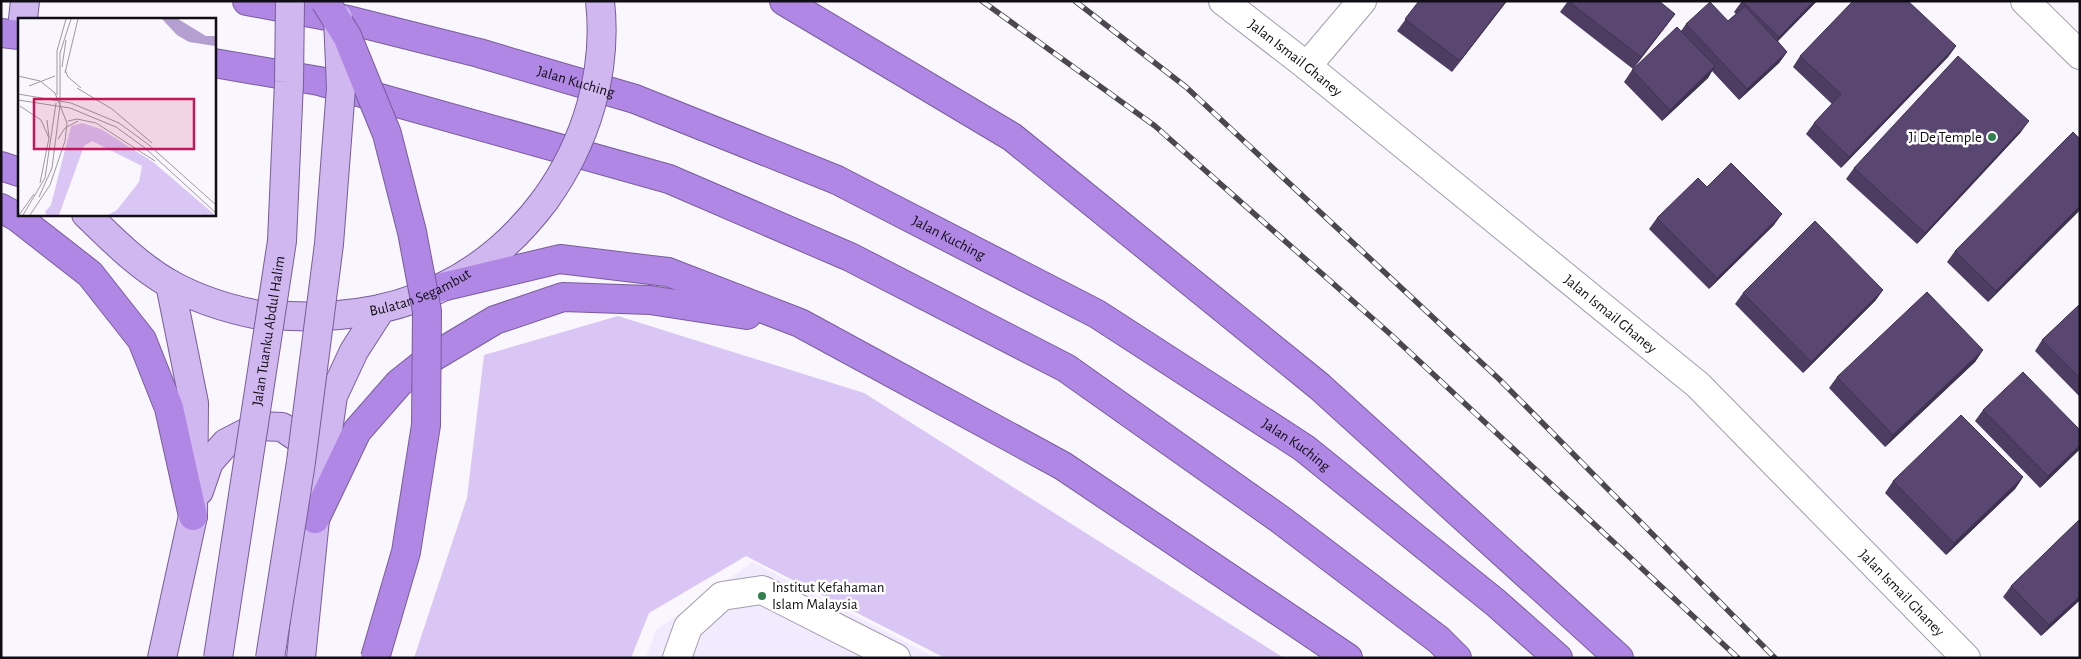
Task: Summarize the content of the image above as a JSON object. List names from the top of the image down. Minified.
{"streets":{"highway":["Jalan Kuching"],"main road":["Bulatan Segambut","Jalan Tuanku Abdul Halim"],"street":["Jalan Ismail Ghaney"]},"places":["Ji De Temple","Institut Kefahaman Islam Malaysia"]}
